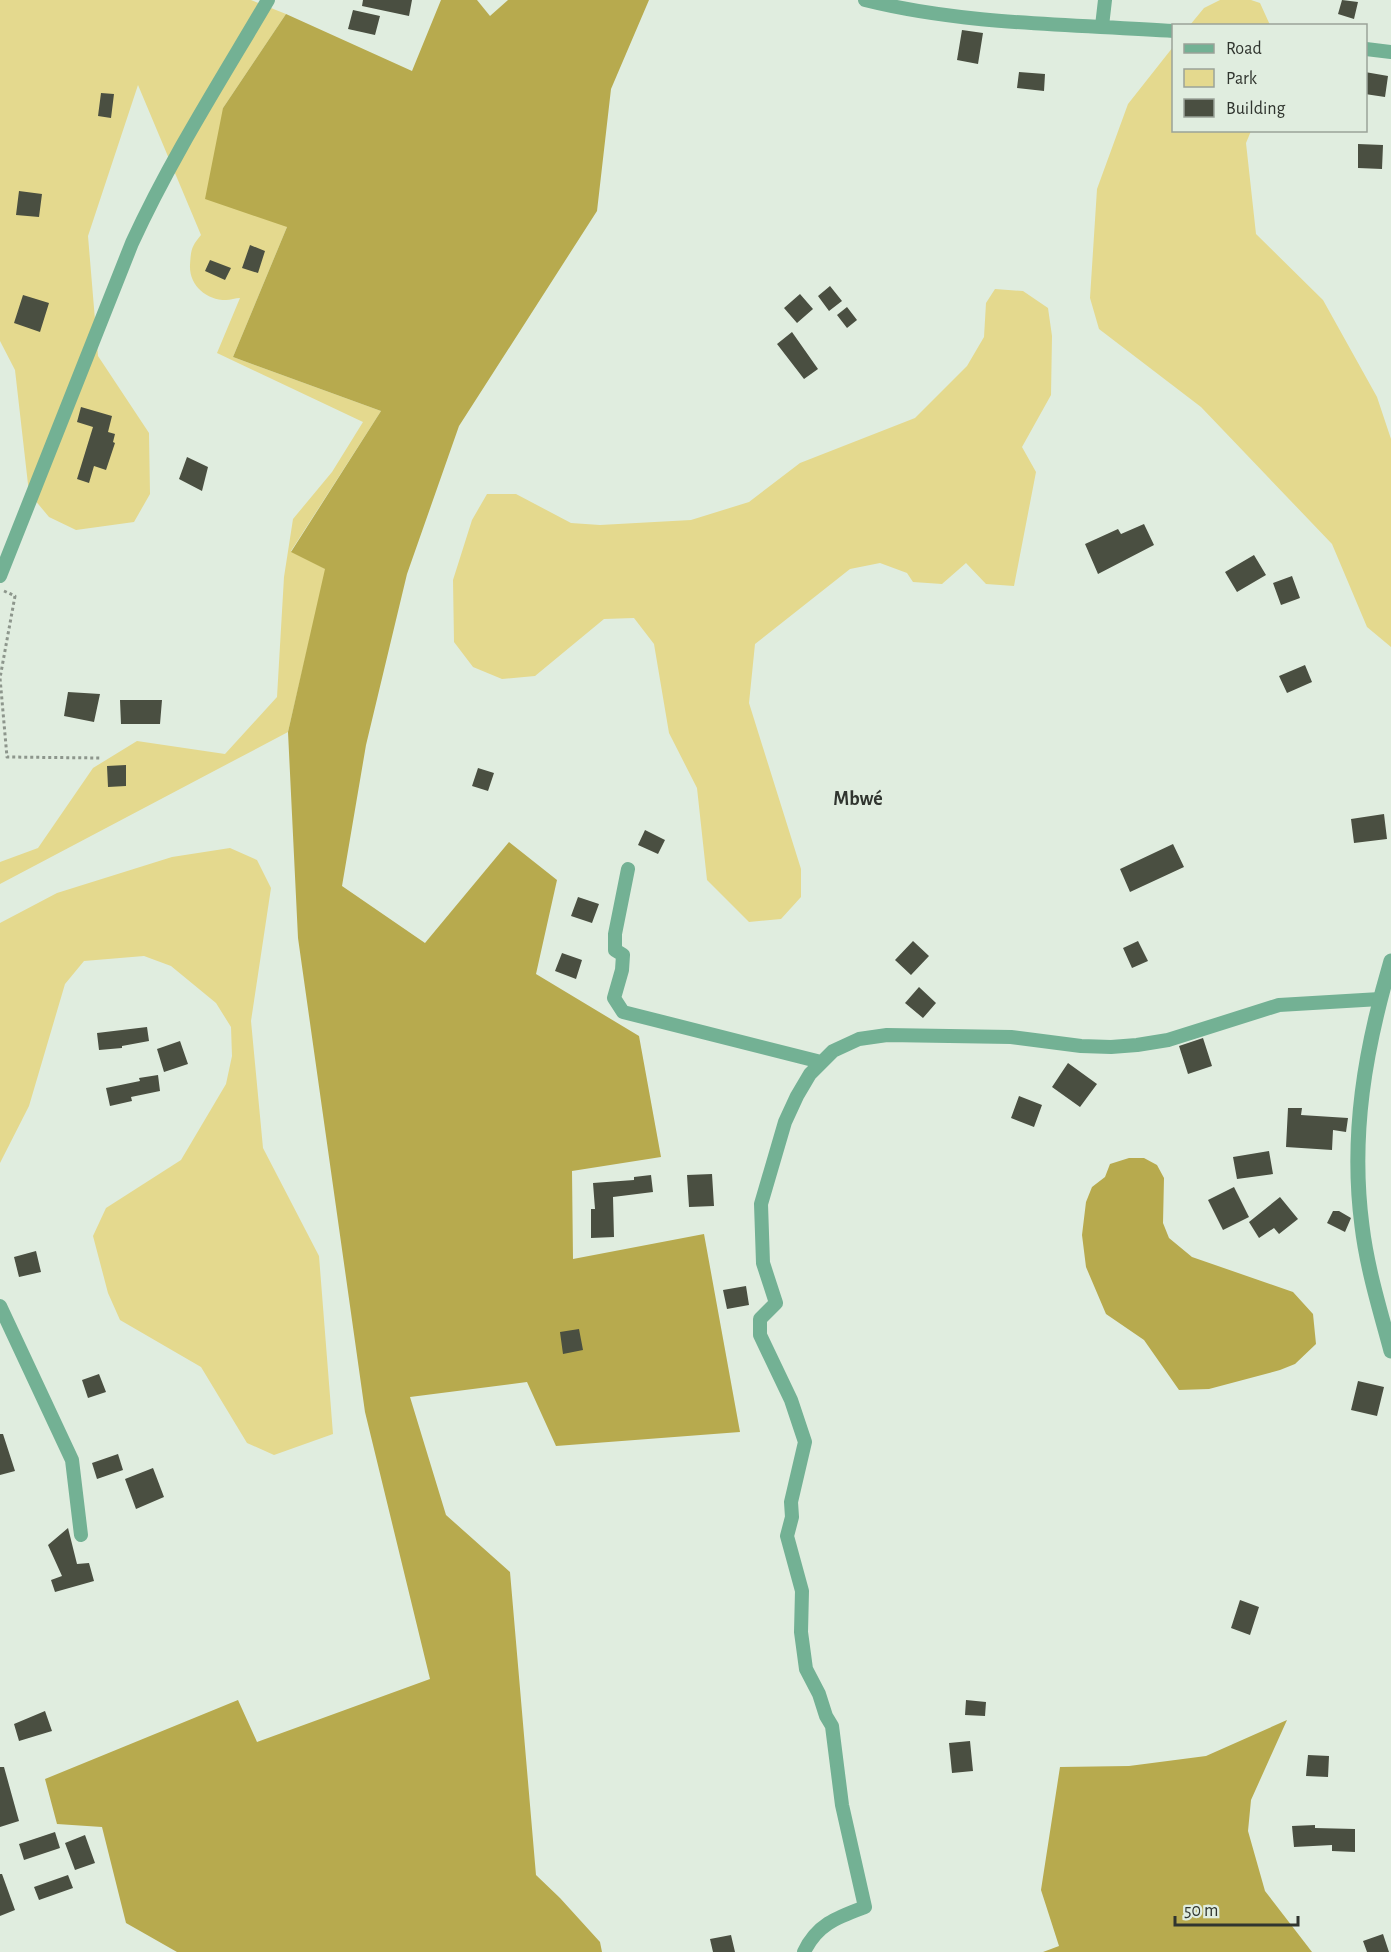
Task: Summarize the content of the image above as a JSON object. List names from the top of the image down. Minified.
{"districts":["Mbwé"],"legend":["Road","Park","Building"],"scale_bar":"50 m"}
